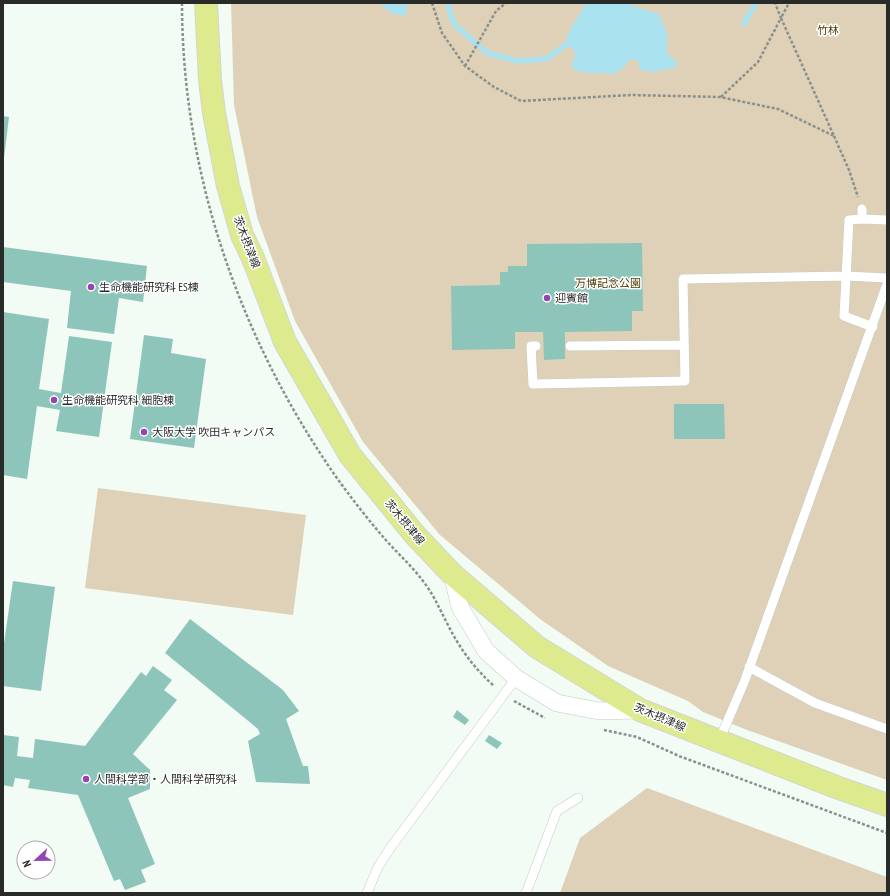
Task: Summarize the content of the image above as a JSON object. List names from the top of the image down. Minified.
{"streets":{"main road":["茨木摂津線"]},"parks":["竹林","万博記念公園"],"places":["生命機能研究科 ES棟","迎賓館","生命機能研究科 細胞棟","大阪大学 吹田キャンパス","人間科学部・人間科学研究科"],"north":"left"}
